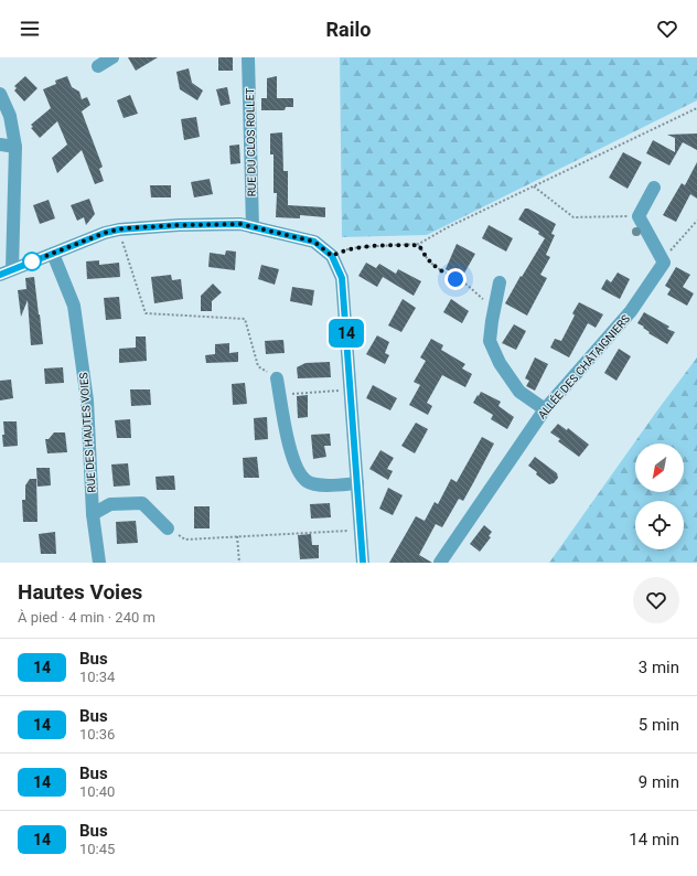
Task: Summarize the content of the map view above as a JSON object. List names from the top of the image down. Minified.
{"streets":{"street":["RUE DU CLOS ROLLET","ALLÉE DES CHÂTAIGNIERS","RUE DES HAUTES VOIES"]},"lines":["bus line 14"],"north":"bottom left","page":{"header":"Railo","on_map":"14","heading":["Hautes Voies","À pied · 4 min · 240 m"],"list":[{"mark":"14","name":"Bus","note":"10:34","value":"3 min"},{"mark":"14","name":"Bus","note":"10:36","value":"5 min"},{"mark":"14","name":"Bus","note":"10:40","value":"9 min"},{"mark":"14","name":"Bus","note":"10:45","value":"14 min"}]}}
